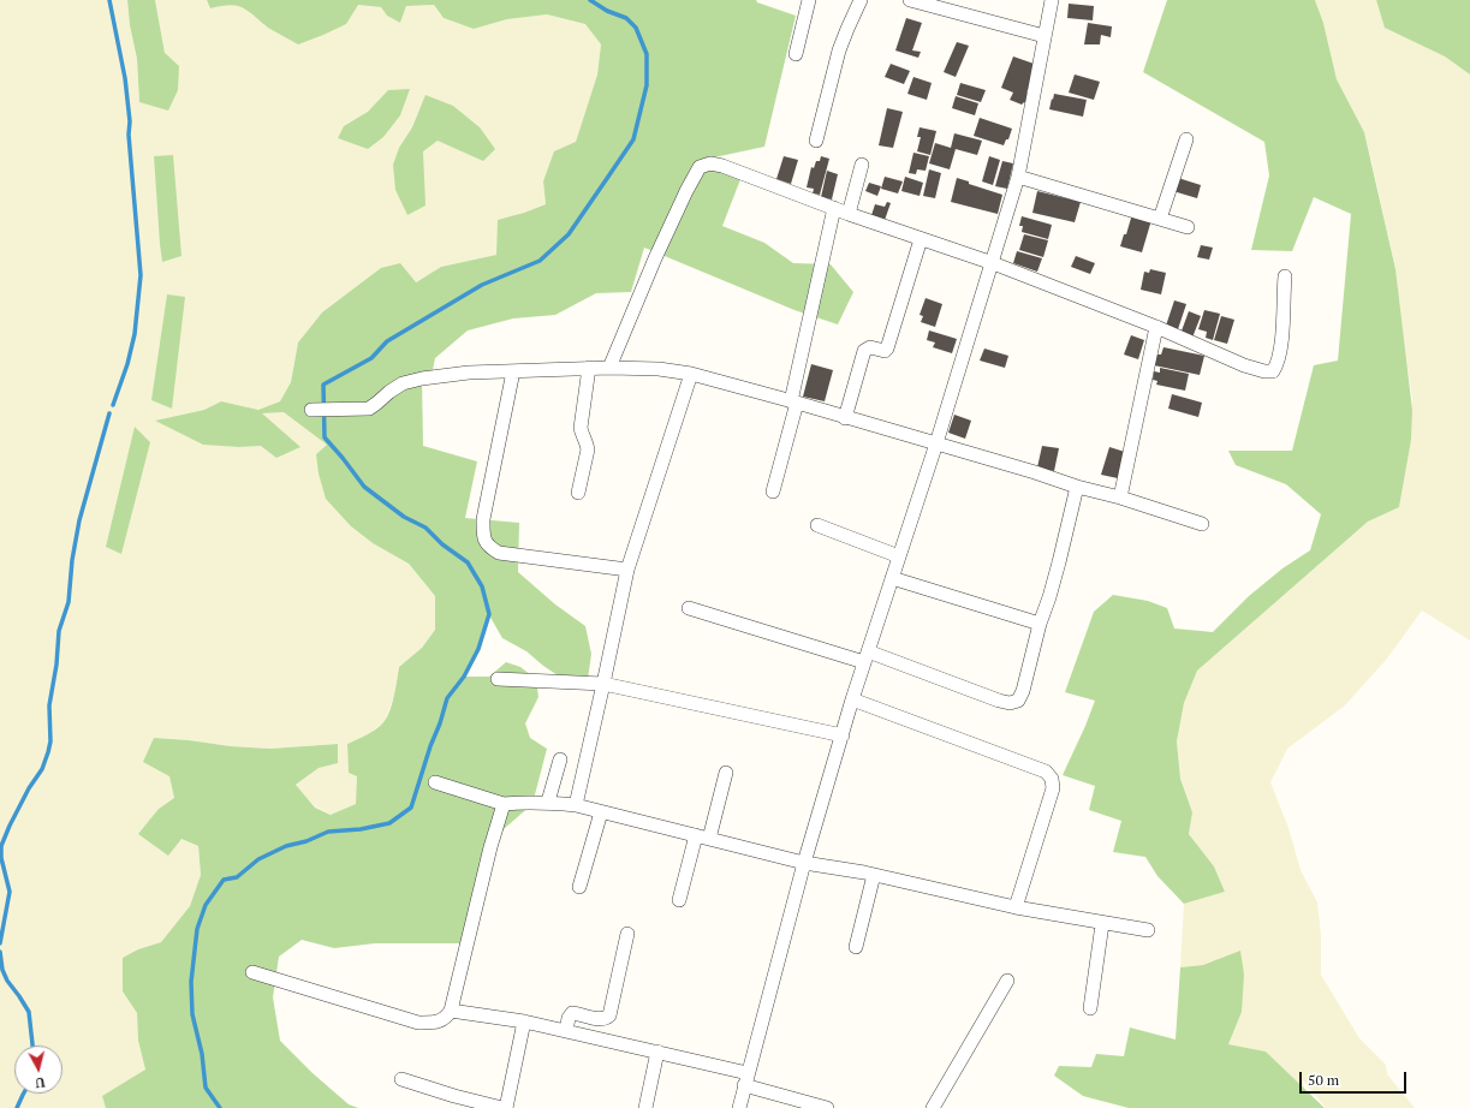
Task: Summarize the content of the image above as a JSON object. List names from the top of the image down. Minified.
{"scale_bar":"50 m","north":"bottom"}
